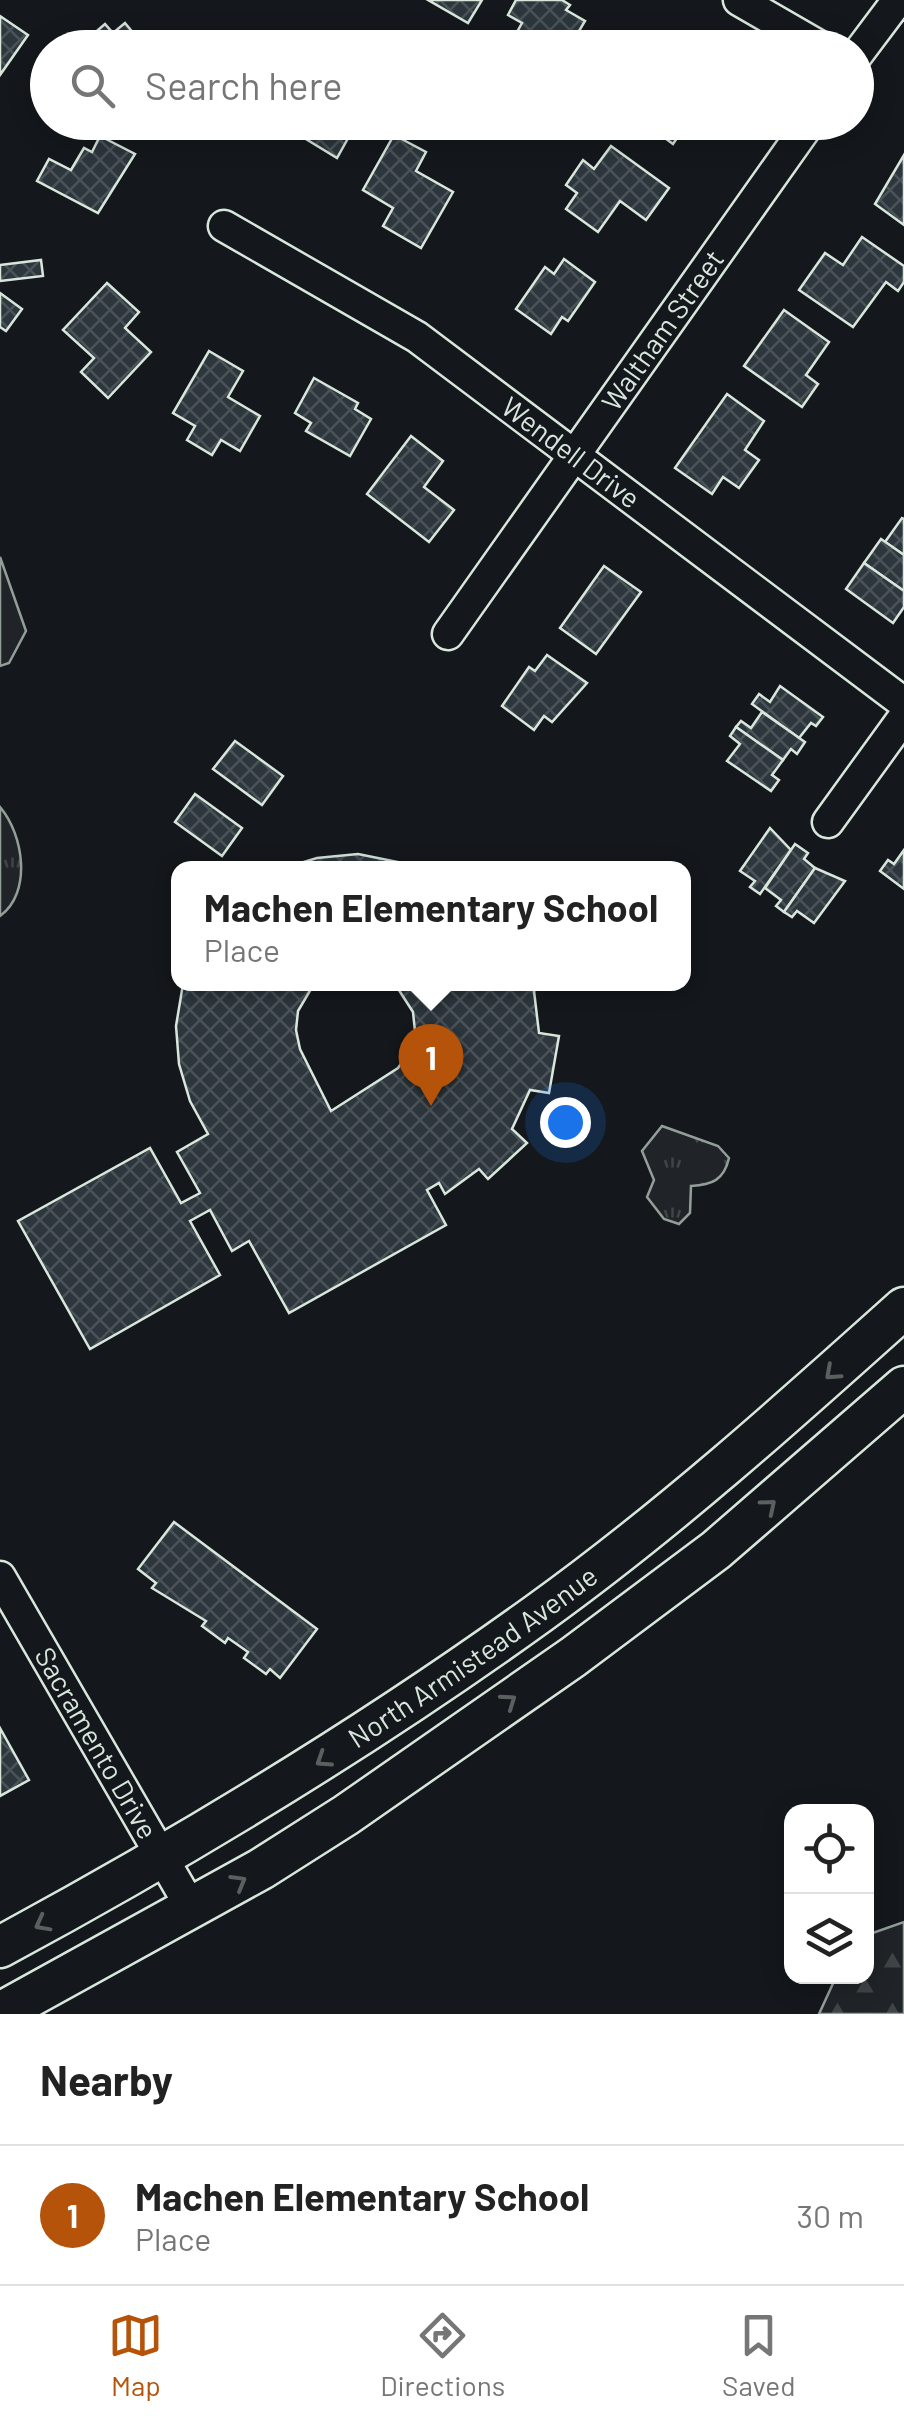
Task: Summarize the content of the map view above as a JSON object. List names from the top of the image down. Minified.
{"streets":{"main road":["North Armistead Avenue"],"street":["Waltham Street","Wendell Drive","Sacramento Drive"]},"crossings":[["Waltham Street","Wendell Drive"],["North Armistead Avenue","Sacramento Drive"]],"page":{"search":"Search here","popup":["Machen Elementary School","Place"],"pins":"1","heading":"Nearby","list":[{"mark":"1","name":"Machen Elementary School","note":"Place","value":"30 m"}],"nav":["Map","Directions","Saved"]}}
